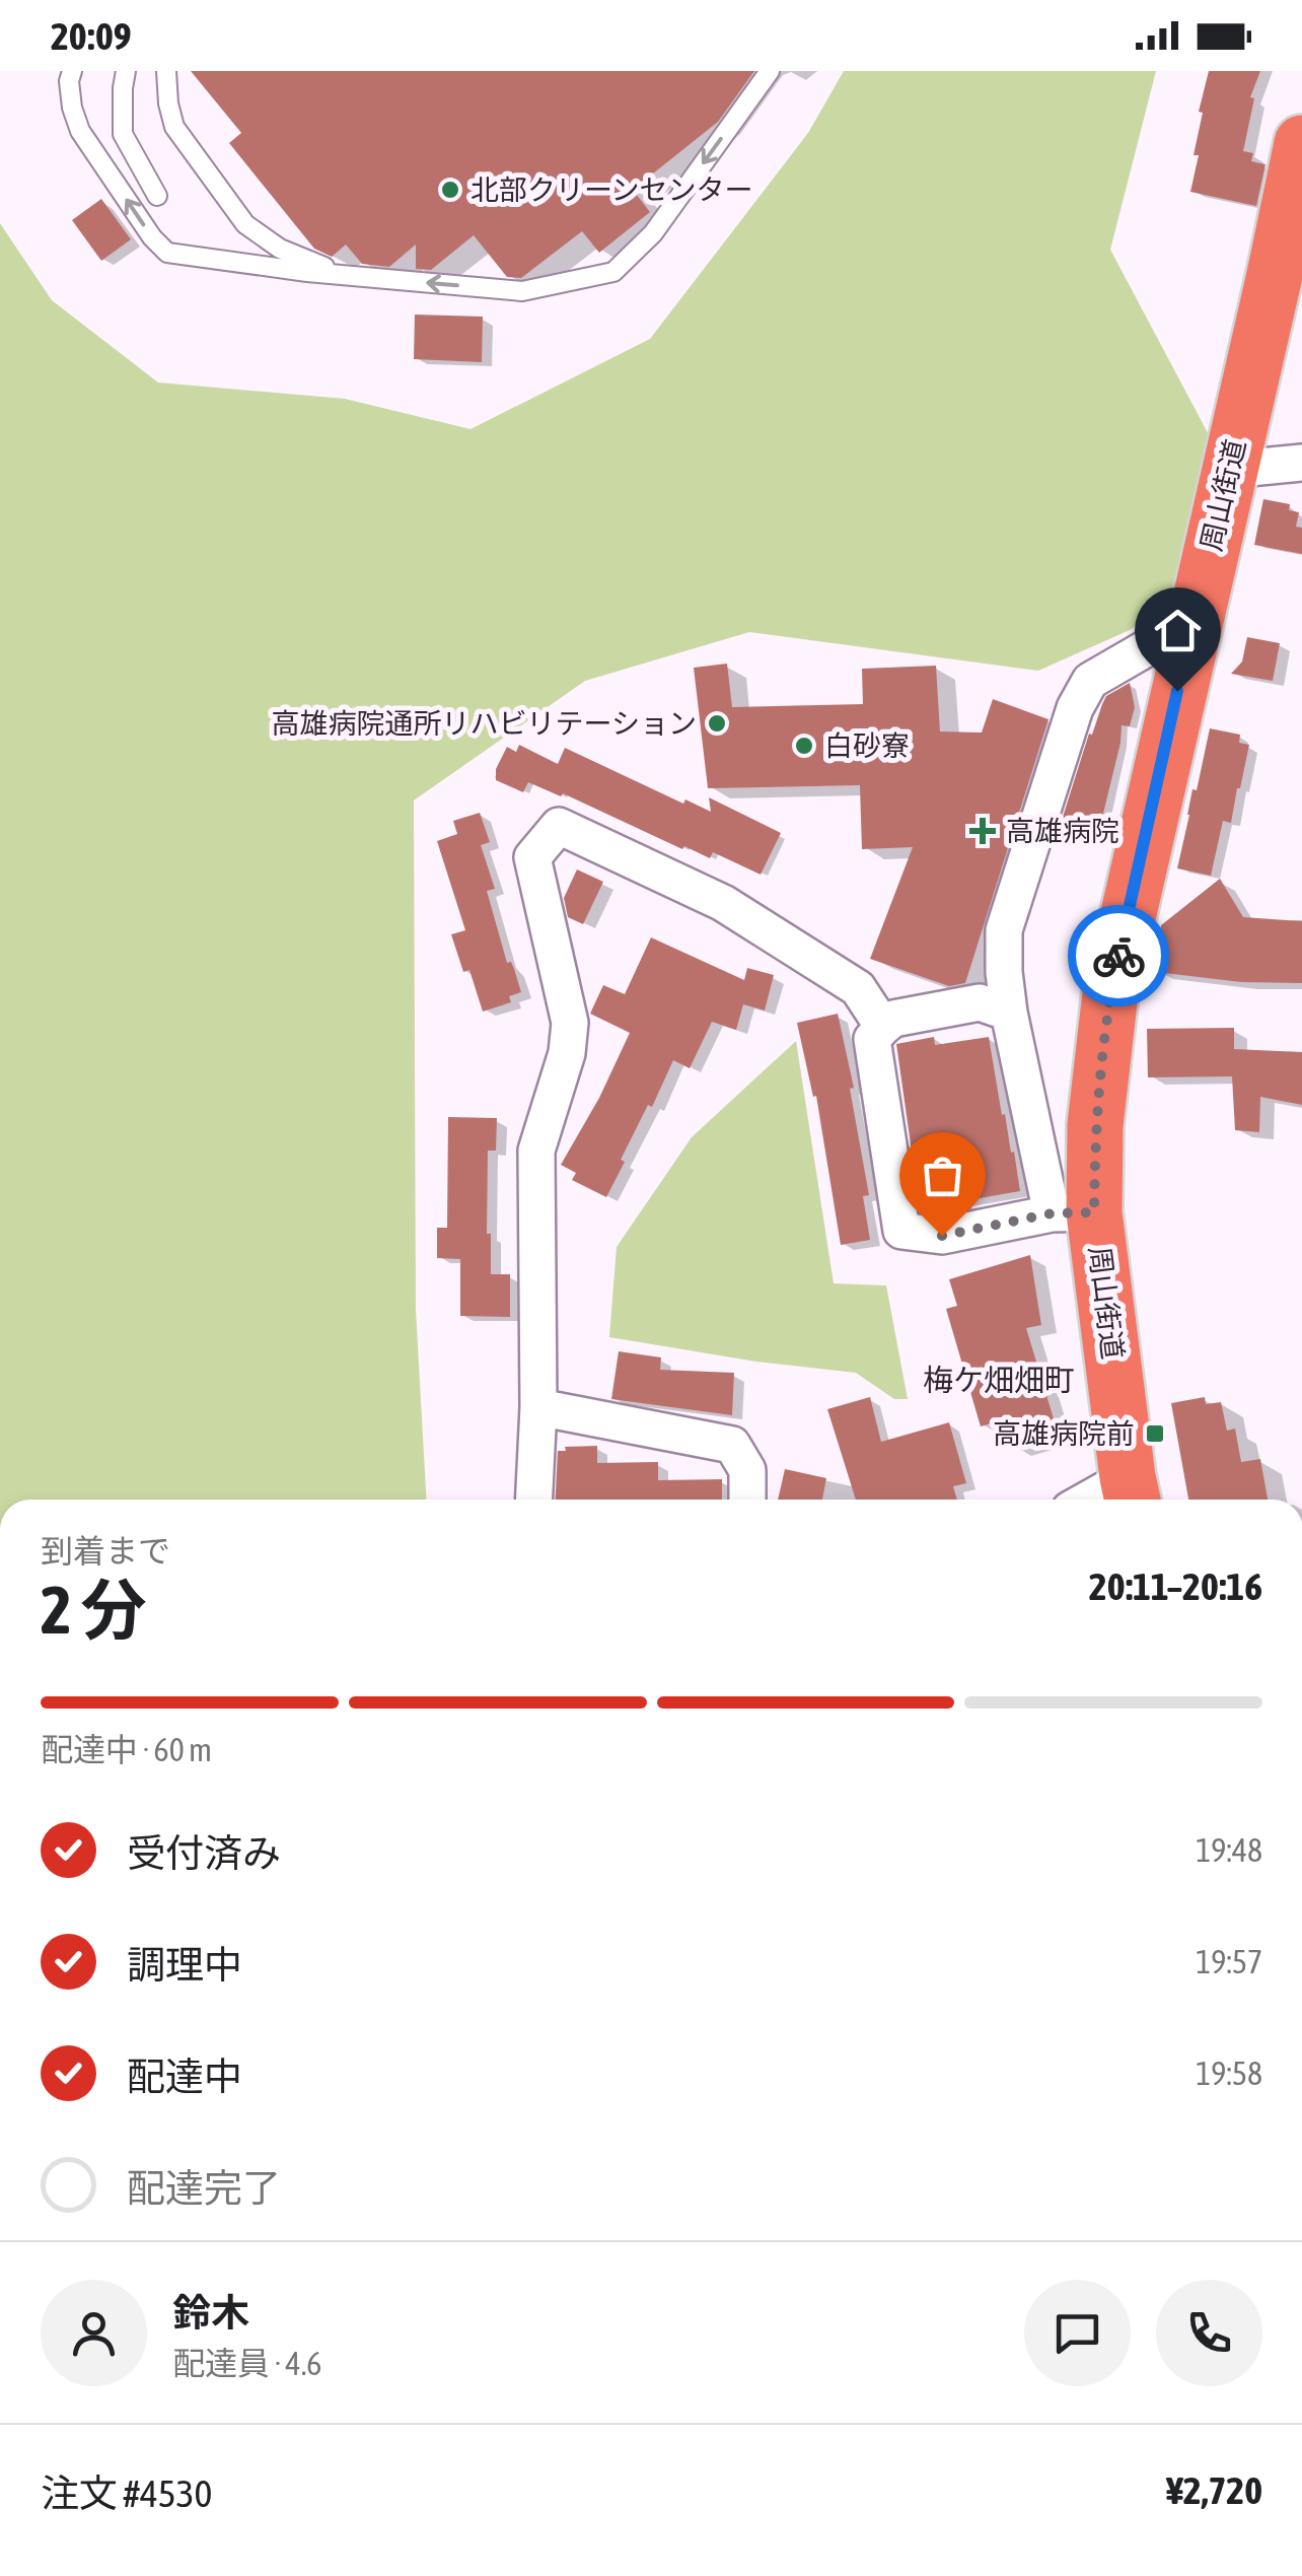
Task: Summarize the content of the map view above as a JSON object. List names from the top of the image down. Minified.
{"streets":{"highway":["周山街道"]},"districts":["梅ケ畑畑町"],"places":{"other":["北部クリーンセンター","高雄病院通所リハビリテーション","白砂寮"],"health":["高雄病院"],"transit":["高雄病院前"]},"page":{"status":"20:09","heading":["2 分","到着まで","20:11–20:16"],"panel":["鈴木","配達員 · 4.6","注文 #4530","¥2,720"],"bar":"配達中 · 60 m","list":[["受付済み","19:48"],["調理中","19:57"],["配達中","19:58"],"配達完了"]}}
